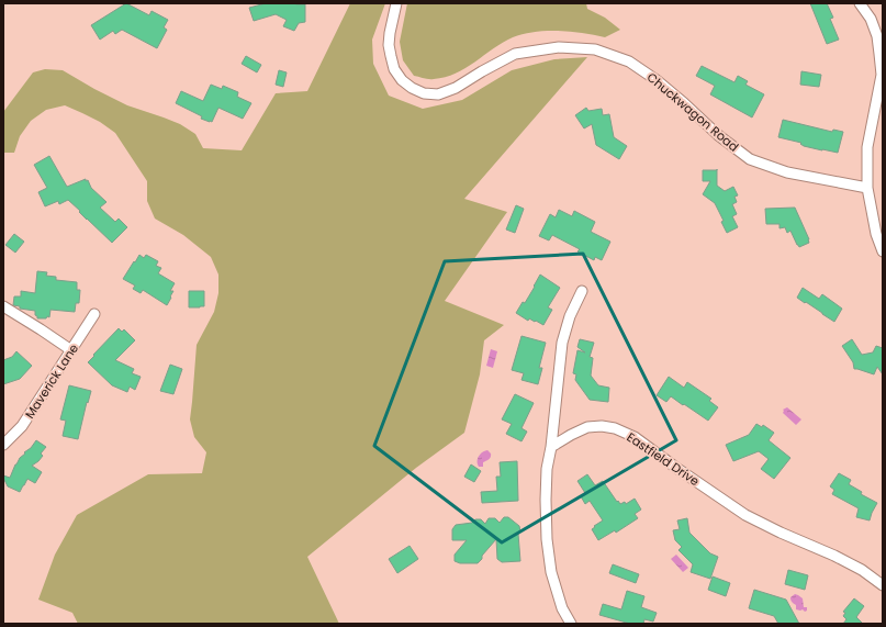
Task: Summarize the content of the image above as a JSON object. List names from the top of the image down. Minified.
{"streets":{"street":["Chuckwagon Road","Maverick Lane","Eastfield Drive"]}}
